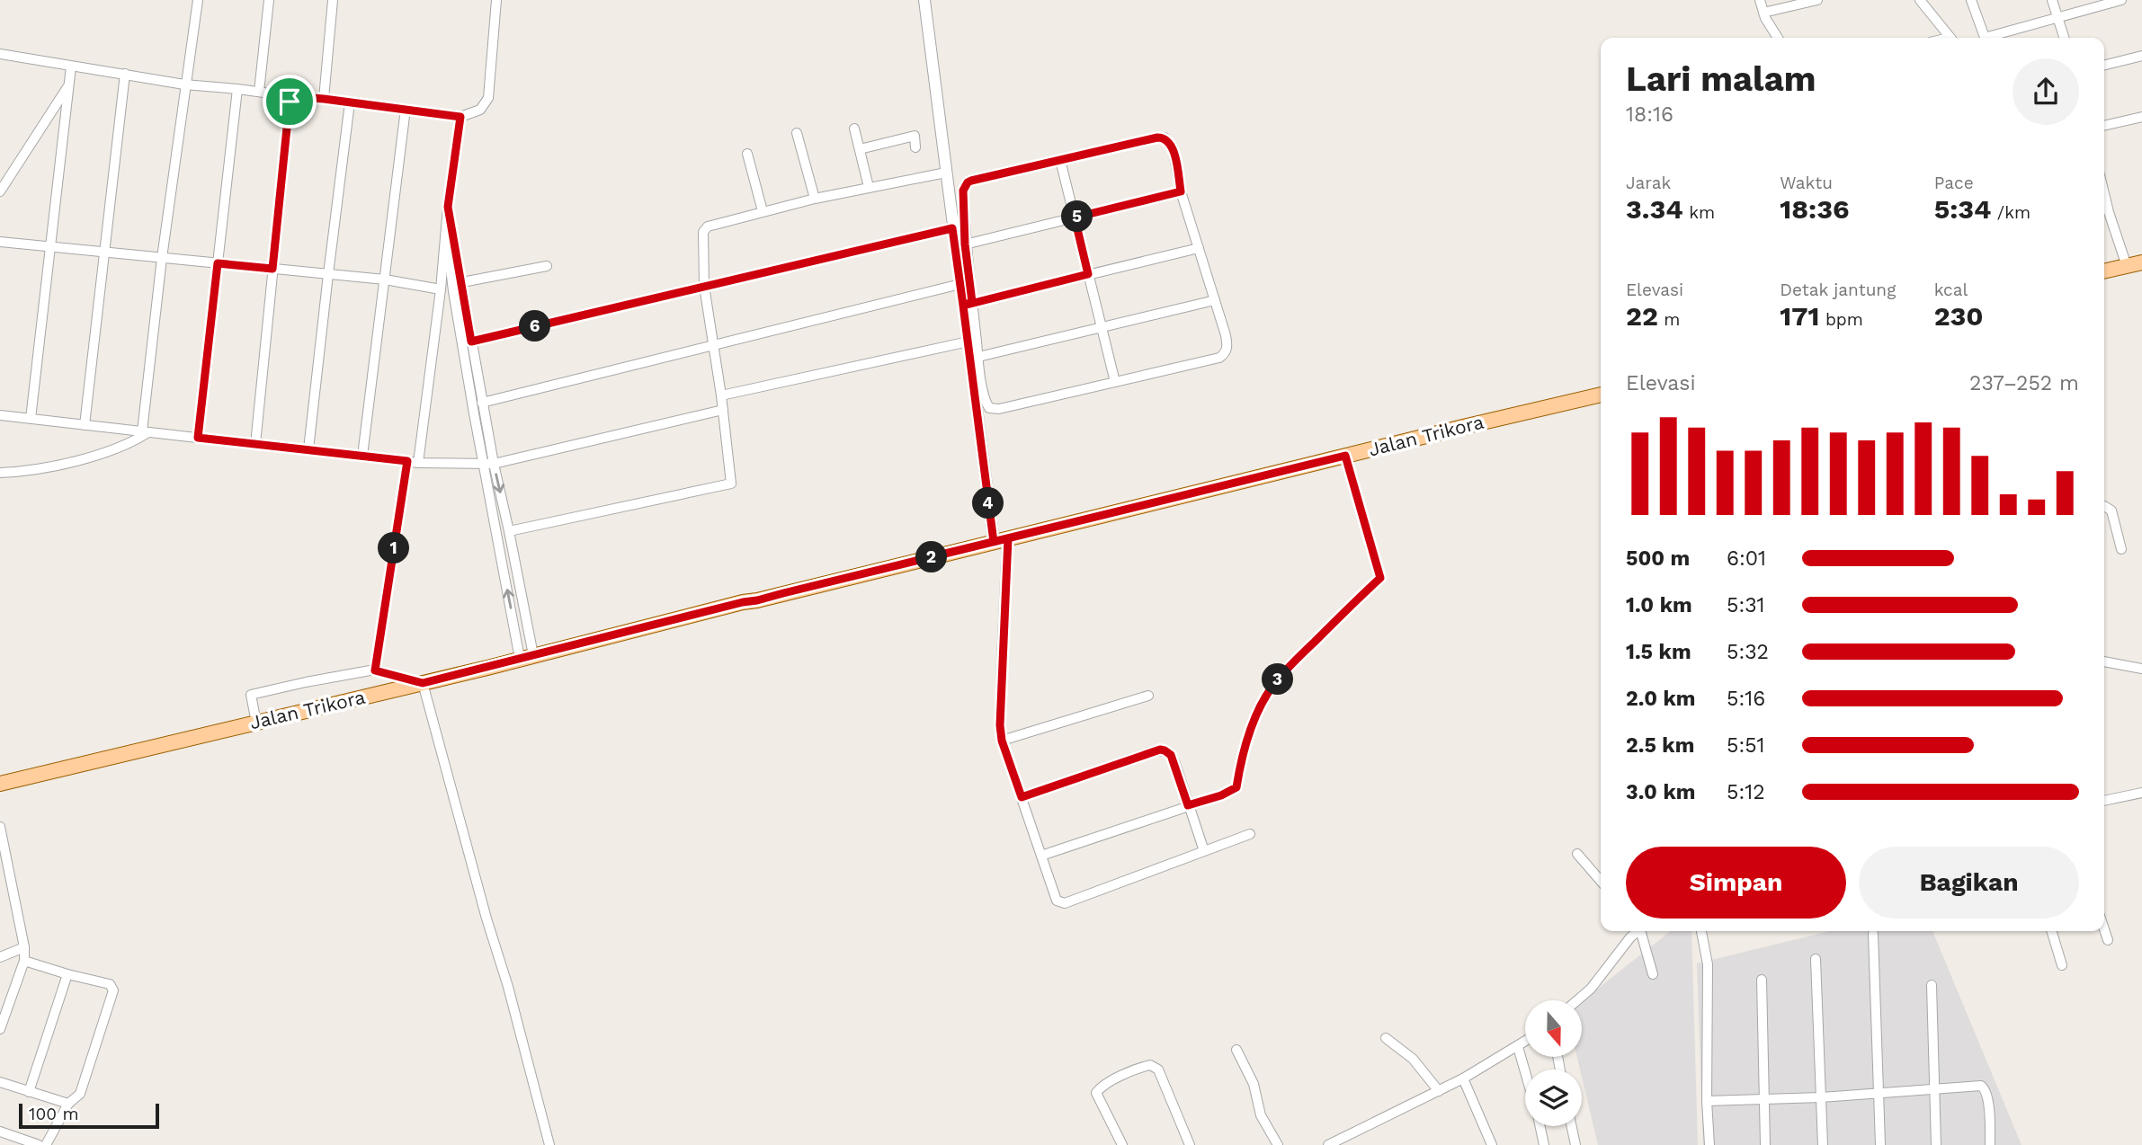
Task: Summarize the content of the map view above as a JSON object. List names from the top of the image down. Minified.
{"streets":{"main road":["Jalan Trikora"]},"scale_bar":"100 m","north":"bottom","page":{"heading":["Lari malam","18:16"],"stats":[["Jarak","3.34 km"],["Waktu","18:36"],["Pace","5:34 /km"],["Elevasi","22 m"],["Detak jantung","171 bpm"],["kcal","230"]],"pins":["5","6","4","1","2","3"],"chart":["Elevasi","237–252 m"],"list":[{"name":"500 m","note":"6:01"},{"name":"1.0 km","note":"5:31"},{"name":"1.5 km","note":"5:32"},{"name":"2.0 km","note":"5:16"},{"name":"2.5 km","note":"5:51"},{"name":"3.0 km","note":"5:12"}],"buttons":["Simpan","Bagikan"],"scale":"100 m"}}
